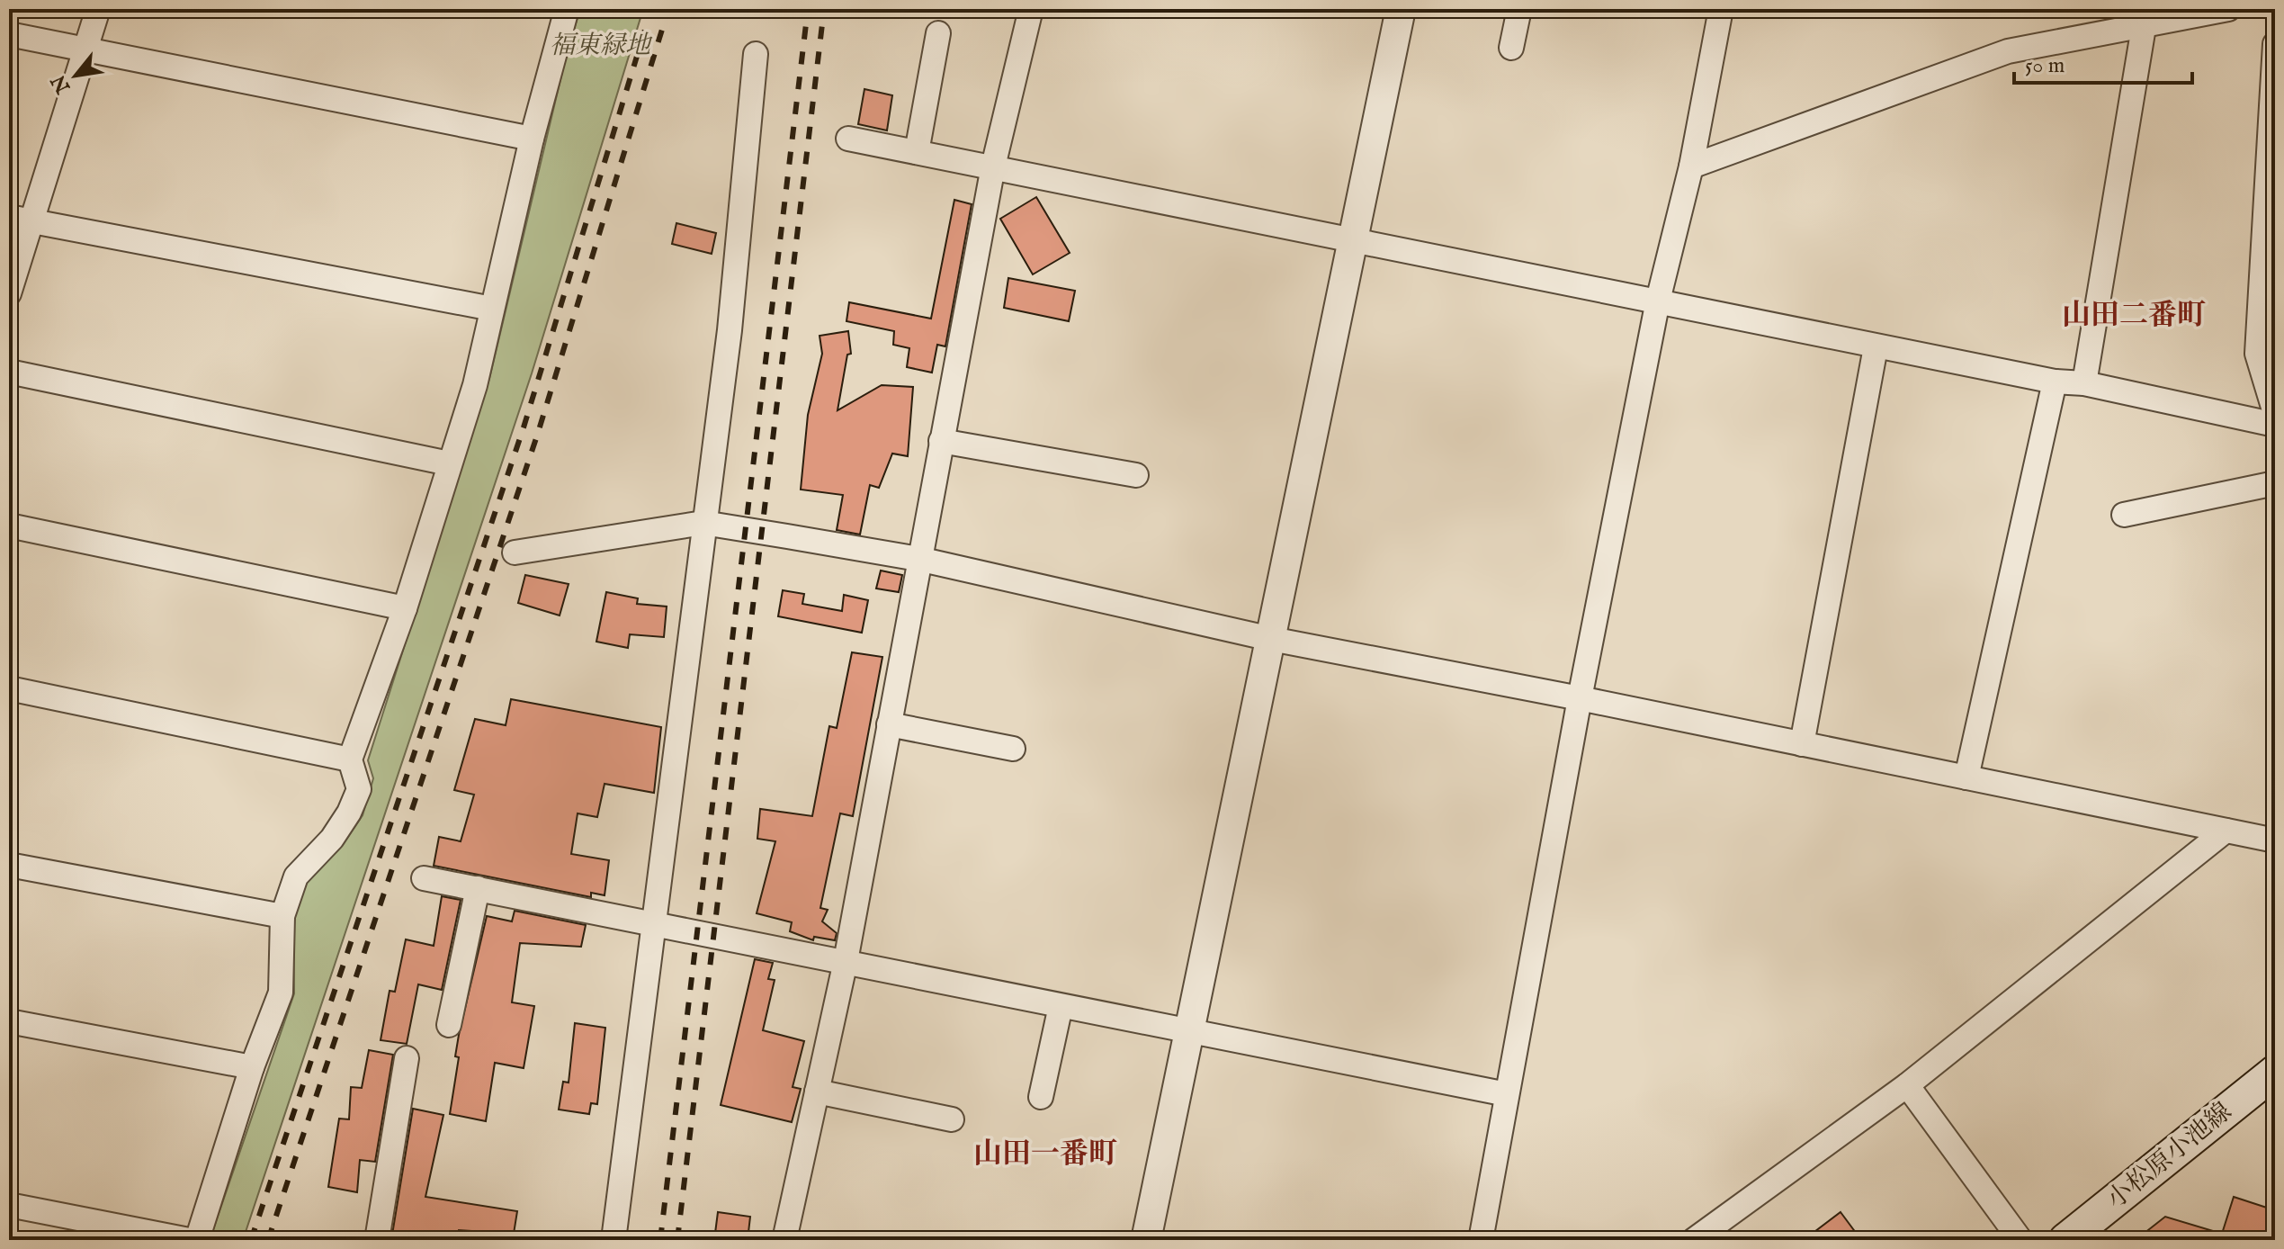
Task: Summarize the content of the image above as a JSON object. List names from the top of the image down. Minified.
{"streets":{"main road":["小松原小池線"]},"districts":["山田二番町","山田一番町"],"parks":["福東緑地"],"scale_bar":"50 m","north":"bottom left"}
